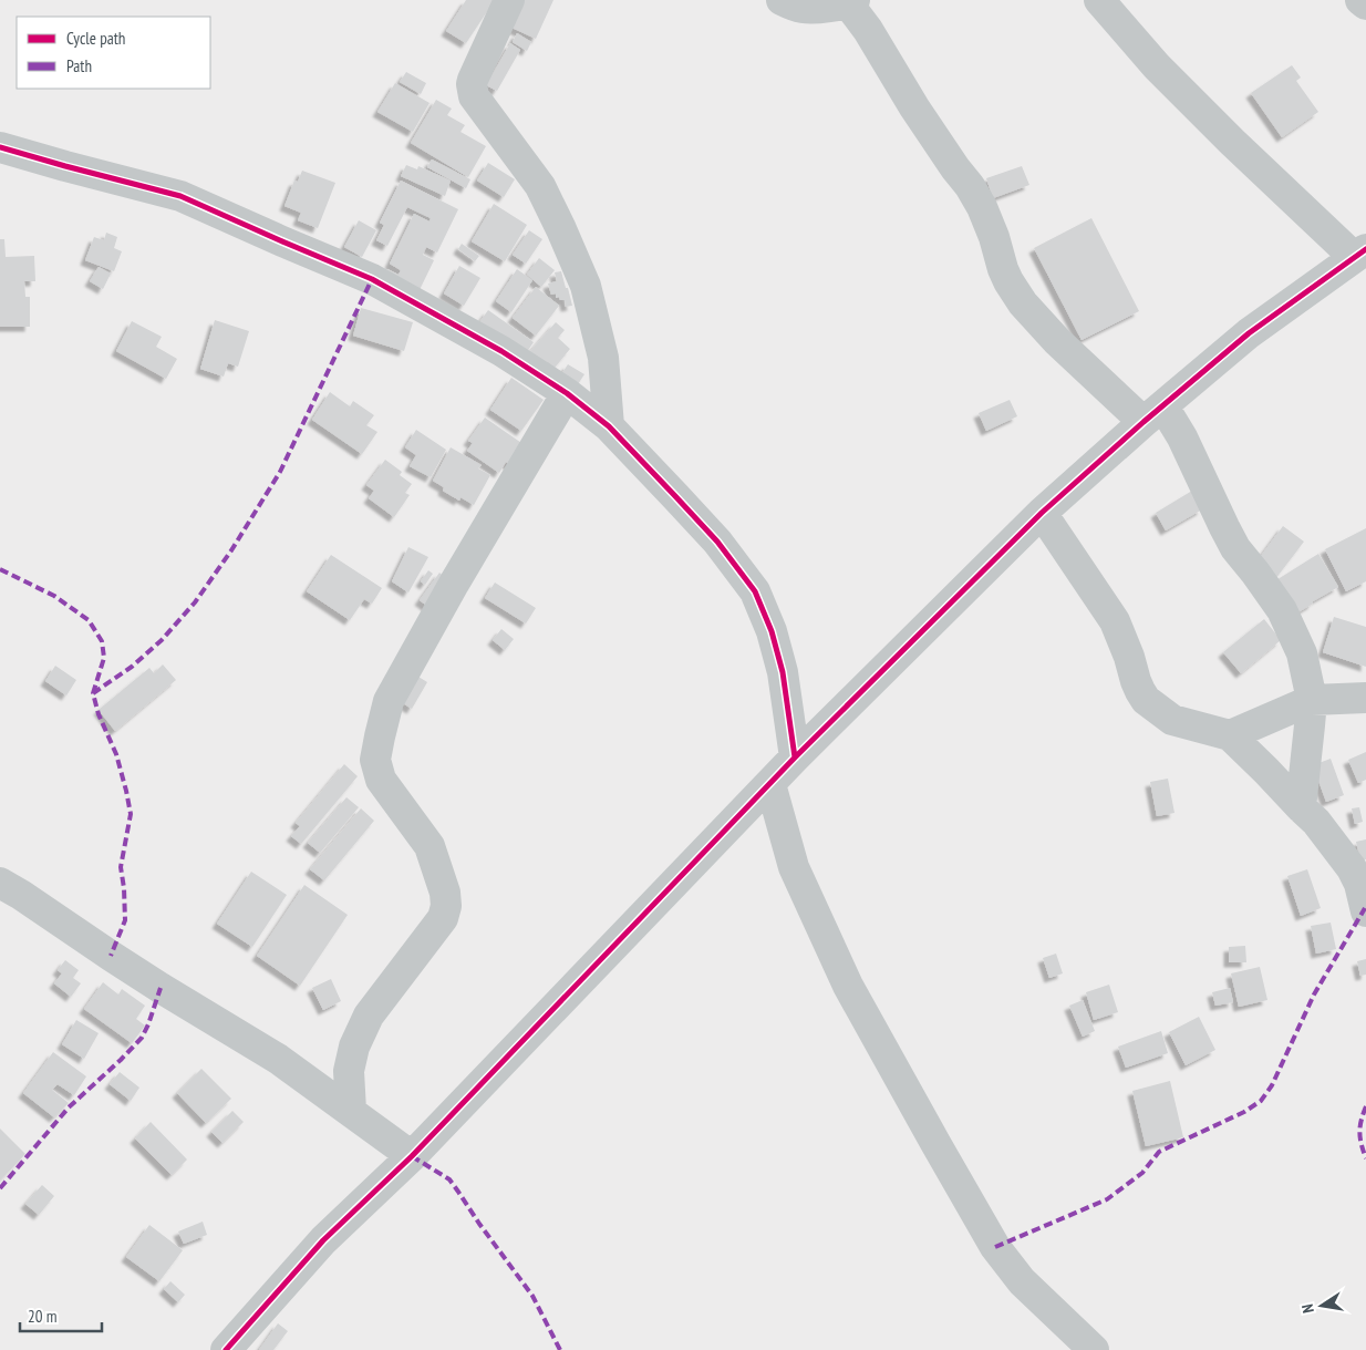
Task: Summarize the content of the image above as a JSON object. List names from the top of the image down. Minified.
{"legend":["Cycle path","Path"],"scale_bar":"20 m","north":"left"}
